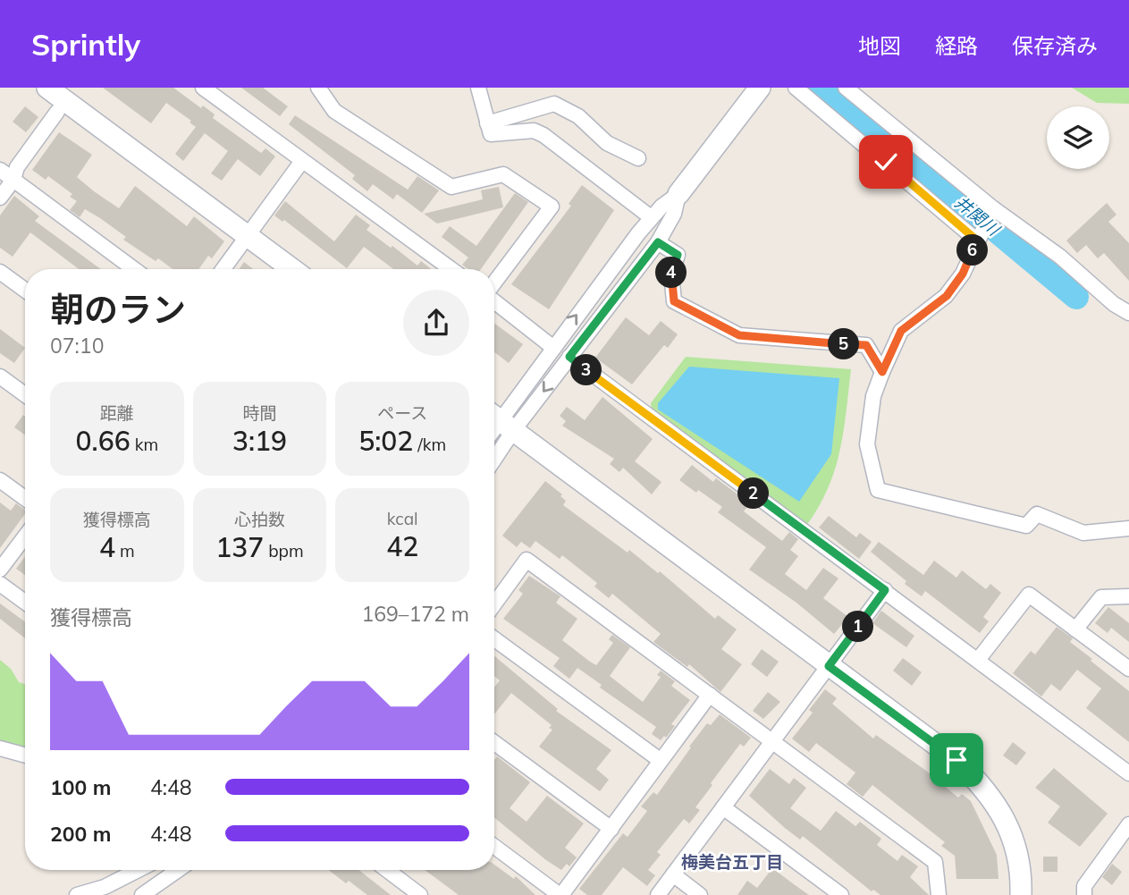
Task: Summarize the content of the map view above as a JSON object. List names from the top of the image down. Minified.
{"districts":["梅美台五丁目"],"water":["井関川"],"page":{"header":"Sprintly","nav":["地図","経路","保存済み"],"pins":["6","4","5","3","2","1"],"heading":["朝のラン","07:10"],"stats":[["距離","0.66 km"],["時間","3:19"],["ペース","5:02 /km"],["獲得標高","4 m"],["心拍数","137 bpm"],["kcal","42"]],"chart":["獲得標高","169–172 m"],"list":[{"name":"100 m","note":"4:48"},{"name":"200 m","note":"4:48"}]}}
